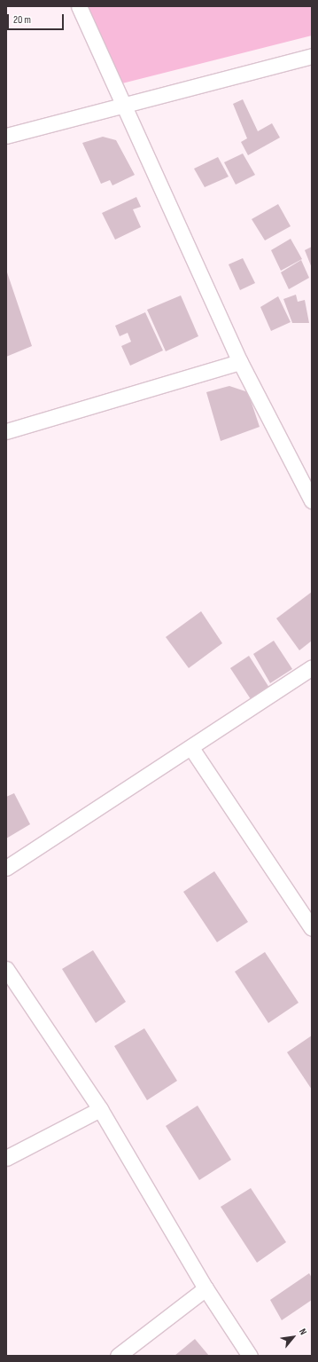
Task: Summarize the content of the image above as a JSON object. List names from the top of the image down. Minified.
{"scale_bar":"20 m","north":"top right"}
